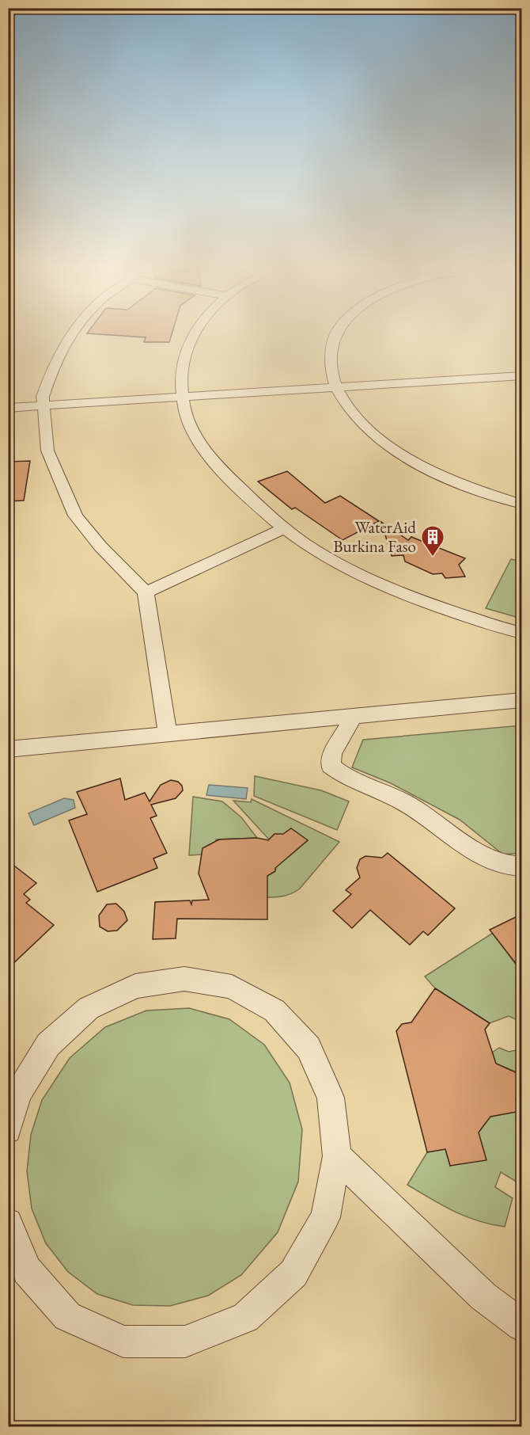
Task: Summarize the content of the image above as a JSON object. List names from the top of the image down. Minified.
{"places":{"building":["WaterAid Burkina Faso"]}}
